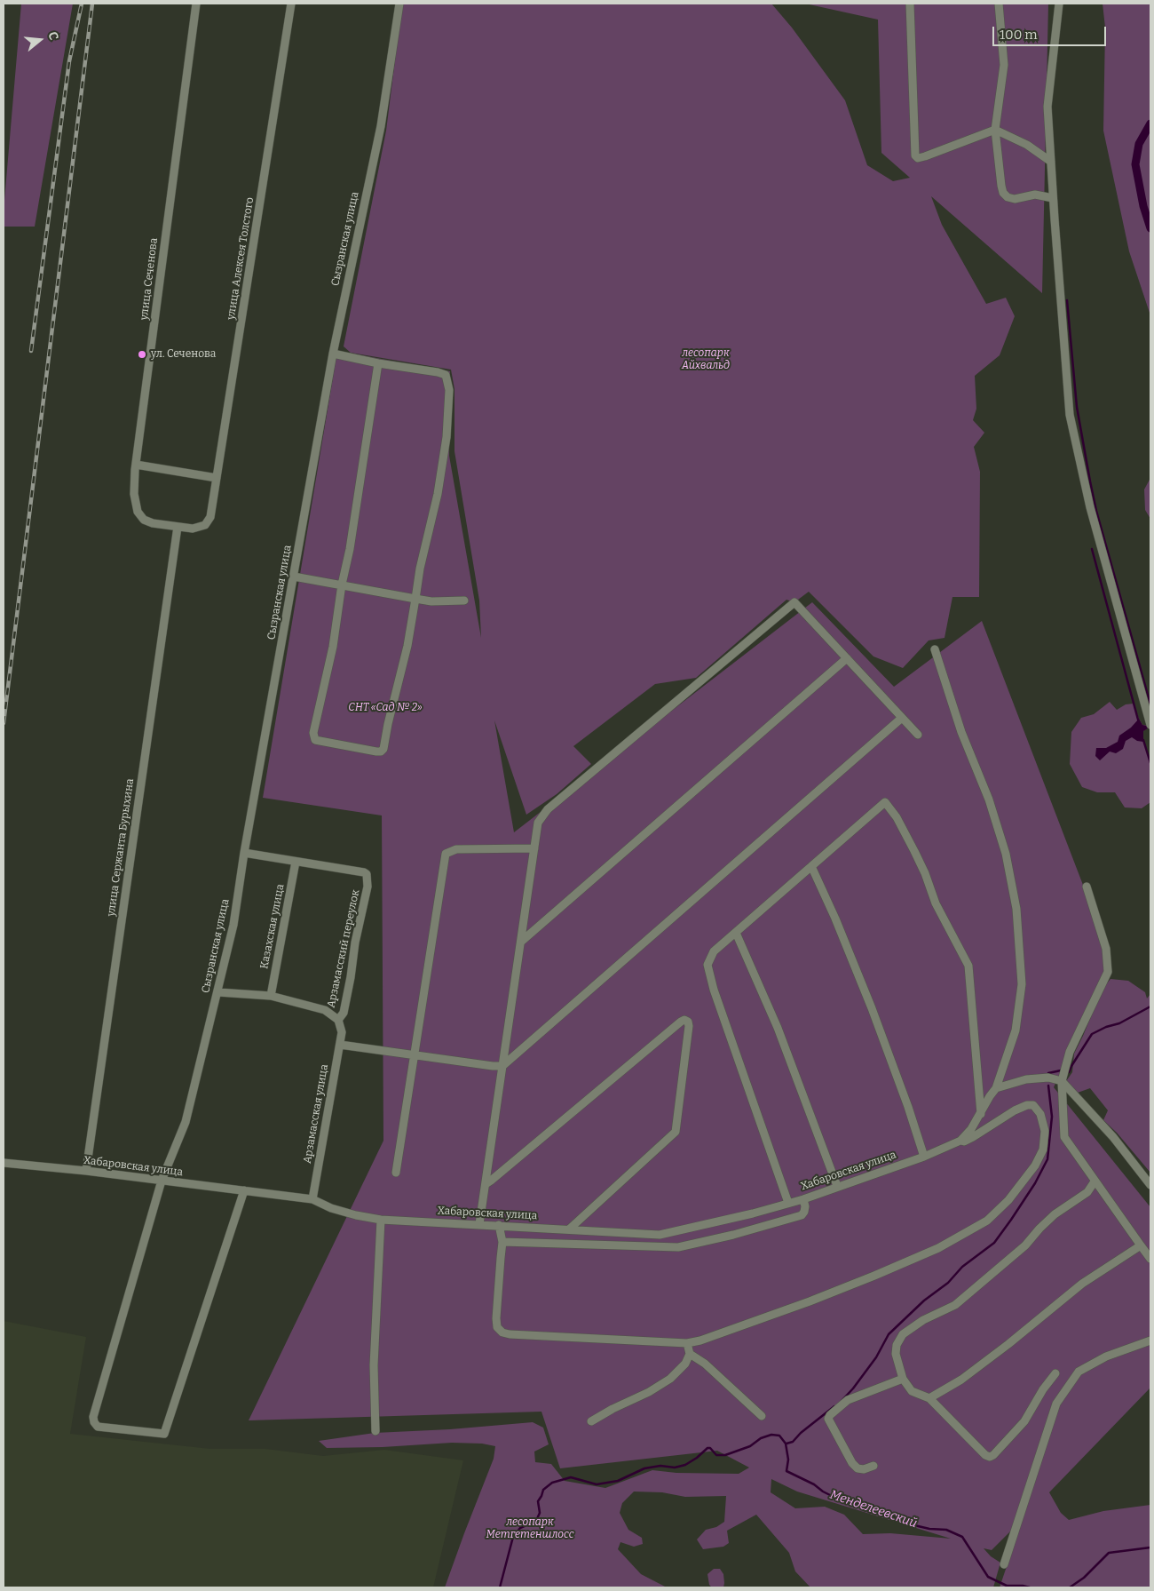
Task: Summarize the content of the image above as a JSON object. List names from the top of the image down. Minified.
{"streets":{"street":["Сызранская улица","улица Алексея Толстого","улица Сеченова","улица Сержанта Бурыхина","Казахская улица","Арзамасский переулок","Арзамасская улица","Хабаровская улица"]},"crossings":[["Сызранская улица","Арзамасский переулок"],["Сызранская улица","Хабаровская улица"],["улица Алексея Толстого","улица Сеченова"],["улица Алексея Толстого","улица Сержанта Бурыхина"],["улица Сеченова","улица Сержанта Бурыхина"],["улица Сержанта Бурыхина","Хабаровская улица"],["Казахская улица","Арзамасский переулок"],["Арзамасский переулок","Арзамасская улица"],["Арзамасская улица","Хабаровская улица"]],"water":["Менделеевский"],"parks":["лесопарк Айхвальд","СНТ «Сад № 2»","лесопарк Метгетеншлосс"],"places":["ул. Сеченова"],"scale_bar":"100 m","north":"right"}
